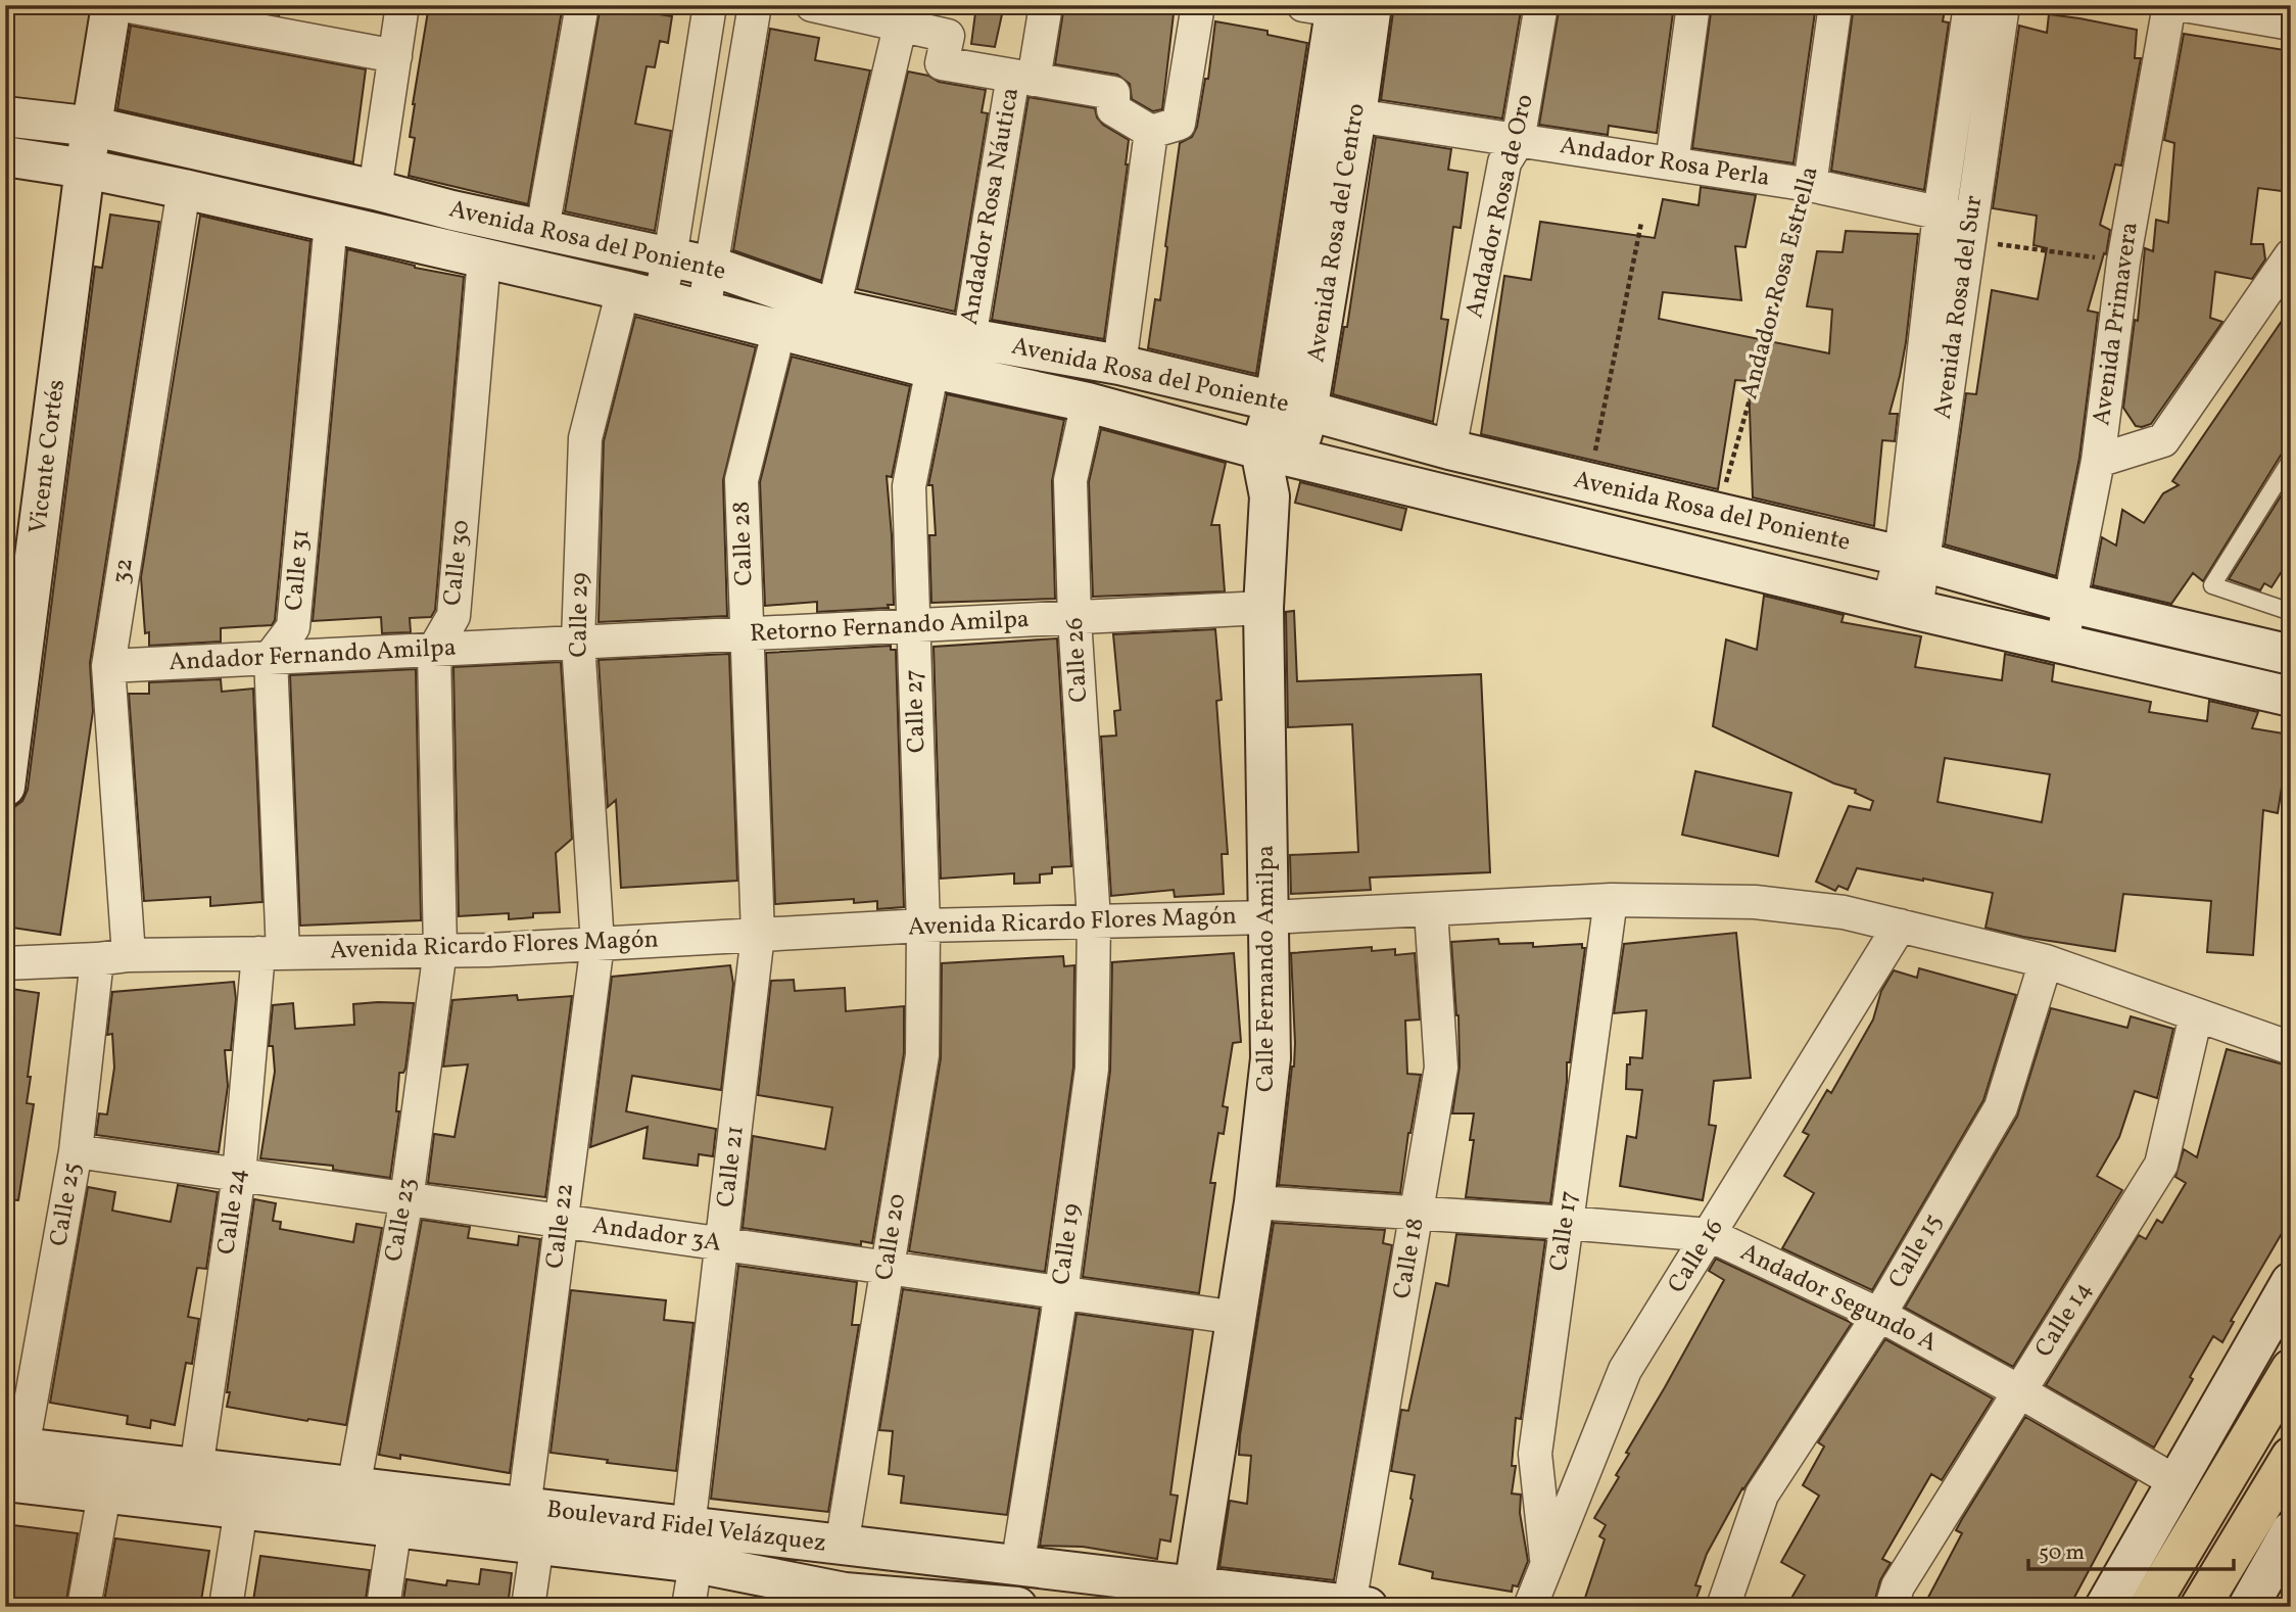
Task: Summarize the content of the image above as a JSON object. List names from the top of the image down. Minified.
{"streets":{"street":["Andador Rosa Perla","Andador Rosa Náutica","Andador Rosa de Oro","Avenida Rosa del Centro","Avenida Rosa del Poniente","Andador Rosa Estrella","Avenida Rosa del Sur","Avenida Primavera","Vicente Cortés","Calle 28","Calle 30","Calle 31","32","Calle 29","Retorno Fernando Amilpa","Andador Fernando Amilpa","Calle 26","Calle 27","Avenida Ricardo Flores Magón","Calle Fernando Amilpa","Calle 21","Calle 25","Calle 24","Calle 23","Calle 22","Calle 17","Andador 3A","Calle 20","Calle 19","Calle 15","Calle 16","Calle 18","Andador Segundo A","Calle 14","Boulevard Fidel Velázquez"]},"crossings":[["Andador Rosa Perla","Andador Rosa de Oro"],["Andador Rosa Perla","Avenida Rosa del Centro"],["Andador Rosa Perla","Andador Rosa Estrella"],["Andador Rosa Perla","Avenida Rosa del Sur"],["Andador Rosa Náutica","Avenida Rosa del Poniente"],["Andador Rosa de Oro","Avenida Rosa del Poniente"],["Avenida Rosa del Centro","Avenida Rosa del Poniente"],["Avenida Rosa del Centro","Calle Fernando Amilpa"],["Avenida Rosa del Poniente","Andador Rosa Estrella"],["Avenida Rosa del Poniente","Avenida Rosa del Sur"],["Avenida Rosa del Poniente","Avenida Primavera"],["Avenida Rosa del Poniente","Vicente Cortés"],["Avenida Rosa del Poniente","Calle 28"],["Avenida Rosa del Poniente","Calle 30"],["Avenida Rosa del Poniente","Calle 31"],["Avenida Rosa del Poniente","32"],["Avenida Rosa del Poniente","Calle 29"],["Avenida Rosa del Poniente","Calle 26"],["Avenida Rosa del Poniente","Calle 27"],["Avenida Rosa del Poniente","Calle Fernando Amilpa"],["Calle 28","Retorno Fernando Amilpa"],["Calle 28","Avenida Ricardo Flores Magón"],["Calle 28","Calle 21"],["Calle 30","Andador Fernando Amilpa"],["Calle 31","Andador Fernando Amilpa"],["32","Andador Fernando Amilpa"],["32","Avenida Ricardo Flores Magón"],["Calle 29","Retorno Fernando Amilpa"],["Calle 29","Avenida Ricardo Flores Magón"],["Calle 29","Calle 22"],["Retorno Fernando Amilpa","Andador Fernando Amilpa"],["Retorno Fernando Amilpa","Calle 26"],["Retorno Fernando Amilpa","Calle 27"],["Retorno Fernando Amilpa","Calle Fernando Amilpa"],["Calle 26","Avenida Ricardo Flores Magón"],["Calle 26","Calle 19"],["Calle 27","Avenida Ricardo Flores Magón"],["Calle 27","Calle 20"],["Avenida Ricardo Flores Magón","Calle Fernando Amilpa"],["Avenida Ricardo Flores Magón","Calle 21"],["Avenida Ricardo Flores Magón","Calle 25"],["Avenida Ricardo Flores Magón","Calle 24"],["Avenida Ricardo Flores Magón","Calle 23"],["Avenida Ricardo Flores Magón","Calle 22"],["Avenida Ricardo Flores Magón","Calle 17"],["Avenida Ricardo Flores Magón","Calle 20"],["Avenida Ricardo Flores Magón","Calle 19"],["Avenida Ricardo Flores Magón","Calle 15"],["Avenida Ricardo Flores Magón","Calle 16"],["Avenida Ricardo Flores Magón","Calle 18"],["Avenida Ricardo Flores Magón","Calle 14"],["Calle Fernando Amilpa","Andador 3A"],["Calle Fernando Amilpa","Andador Segundo A"],["Calle Fernando Amilpa","Boulevard Fidel Velázquez"],["Calle 21","Andador 3A"],["Calle 21","Boulevard Fidel Velázquez"],["Calle 25","Andador 3A"],["Calle 25","Boulevard Fidel Velázquez"],["Calle 24","Andador 3A"],["Calle 24","Boulevard Fidel Velázquez"],["Calle 23","Andador 3A"],["Calle 23","Boulevard Fidel Velázquez"],["Calle 22","Andador 3A"],["Calle 22","Boulevard Fidel Velázquez"],["Calle 17","Calle 16"],["Calle 17","Andador Segundo A"],["Andador 3A","Calle 20"],["Andador 3A","Calle 19"],["Calle 20","Boulevard Fidel Velázquez"],["Calle 19","Boulevard Fidel Velázquez"],["Calle 15","Andador Segundo A"],["Calle 16","Andador Segundo A"],["Calle 18","Andador Segundo A"],["Calle 18","Boulevard Fidel Velázquez"],["Andador Segundo A","Calle 14"]],"scale_bar":"50 m"}
